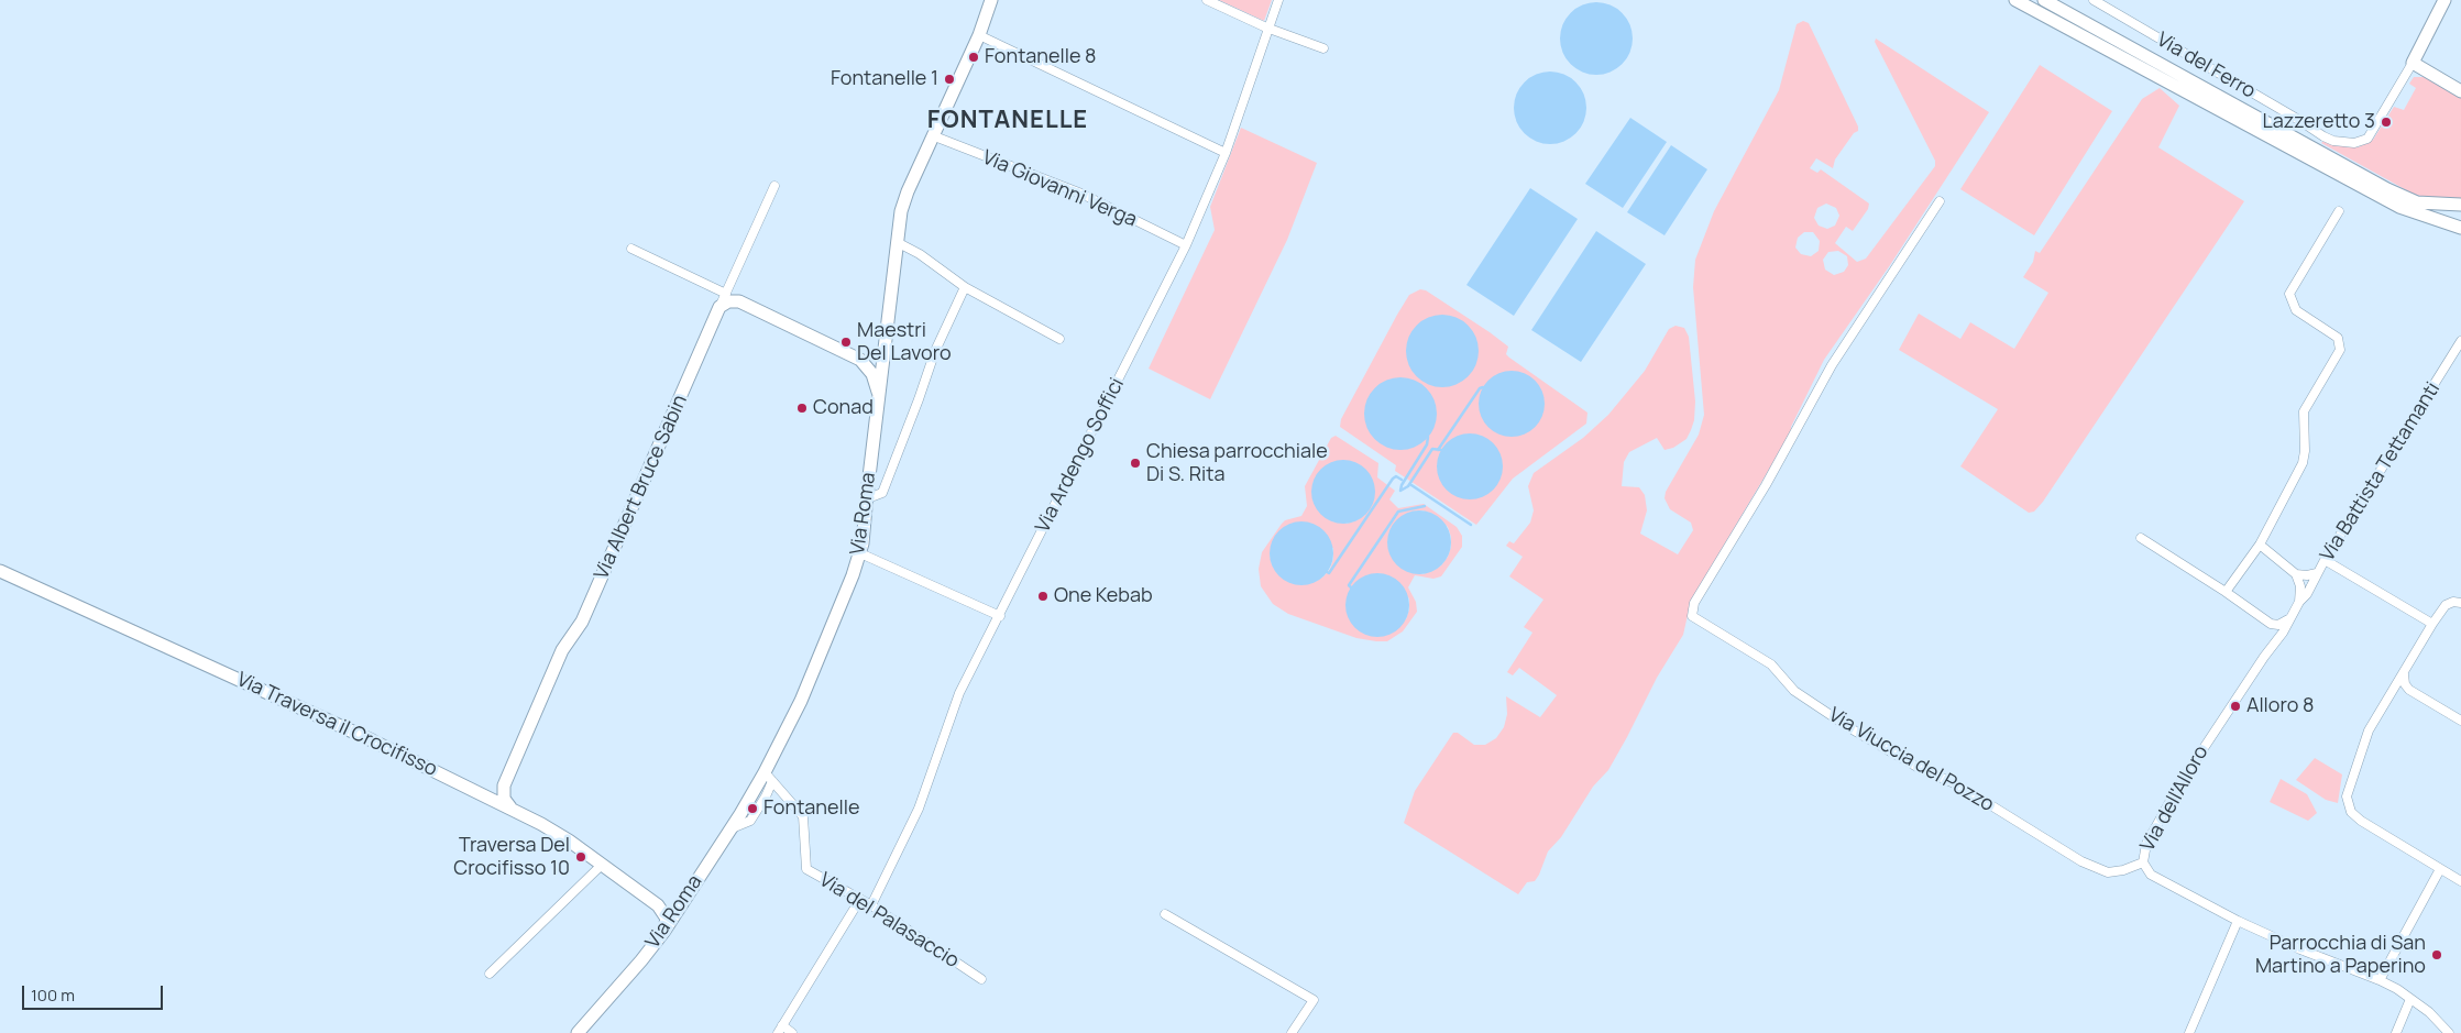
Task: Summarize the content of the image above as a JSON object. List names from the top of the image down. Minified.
{"streets":{"main road":["Via del Ferro","Via Albert Bruce Sabin","Via Roma","Via Traversa il Crocifisso"],"street":["Via Giovanni Verga","Via Ardengo Soffici","Via Battista Tettamanti","Via Viuccia del Pozzo","Via dell'Alloro","Via del Palasaccio"]},"crossings":[["Via Giovanni Verga","Via Ardengo Soffici"],["Via Giovanni Verga","Via Roma"],["Via Ardengo Soffici","Via del Palasaccio"],["Via Battista Tettamanti","Via dell'Alloro"],["Via Roma","Via del Palasaccio"],["Via Viuccia del Pozzo","Via dell'Alloro"]],"districts":["FONTANELLE"],"places":["Fontanelle 8","Fontanelle 1","Lazzeretto 3","Maestri Del Lavoro","Conad","Chiesa parrocchiale Di S. Rita","One Kebab","Alloro 8","Fontanelle","Traversa Del Crocifisso 10","Parrocchia di San Martino a Paperino"],"scale_bar":"100 m"}
